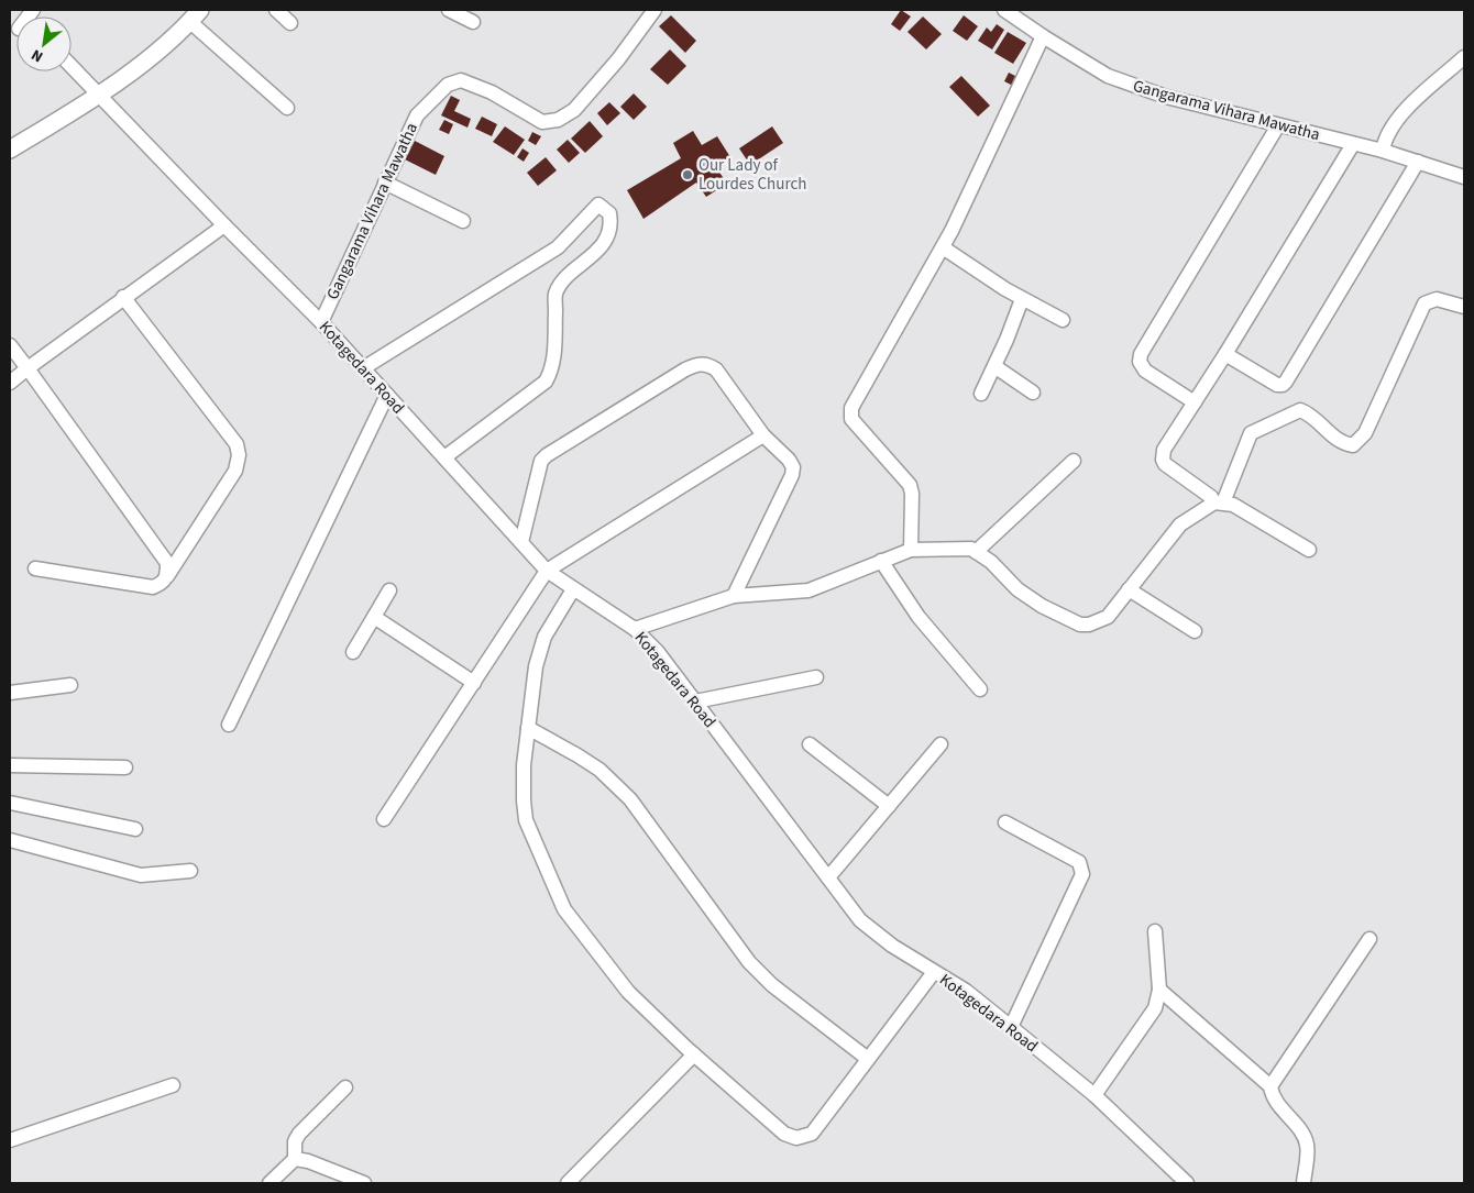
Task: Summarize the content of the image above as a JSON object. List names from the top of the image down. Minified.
{"streets":{"street":["Gangarama Vihara Mawatha","Kotagedara Road"]},"crossings":[["Gangarama Vihara Mawatha","Kotagedara Road"]],"places":["Our Lady of Lourdes Church"],"north":"bottom left"}
